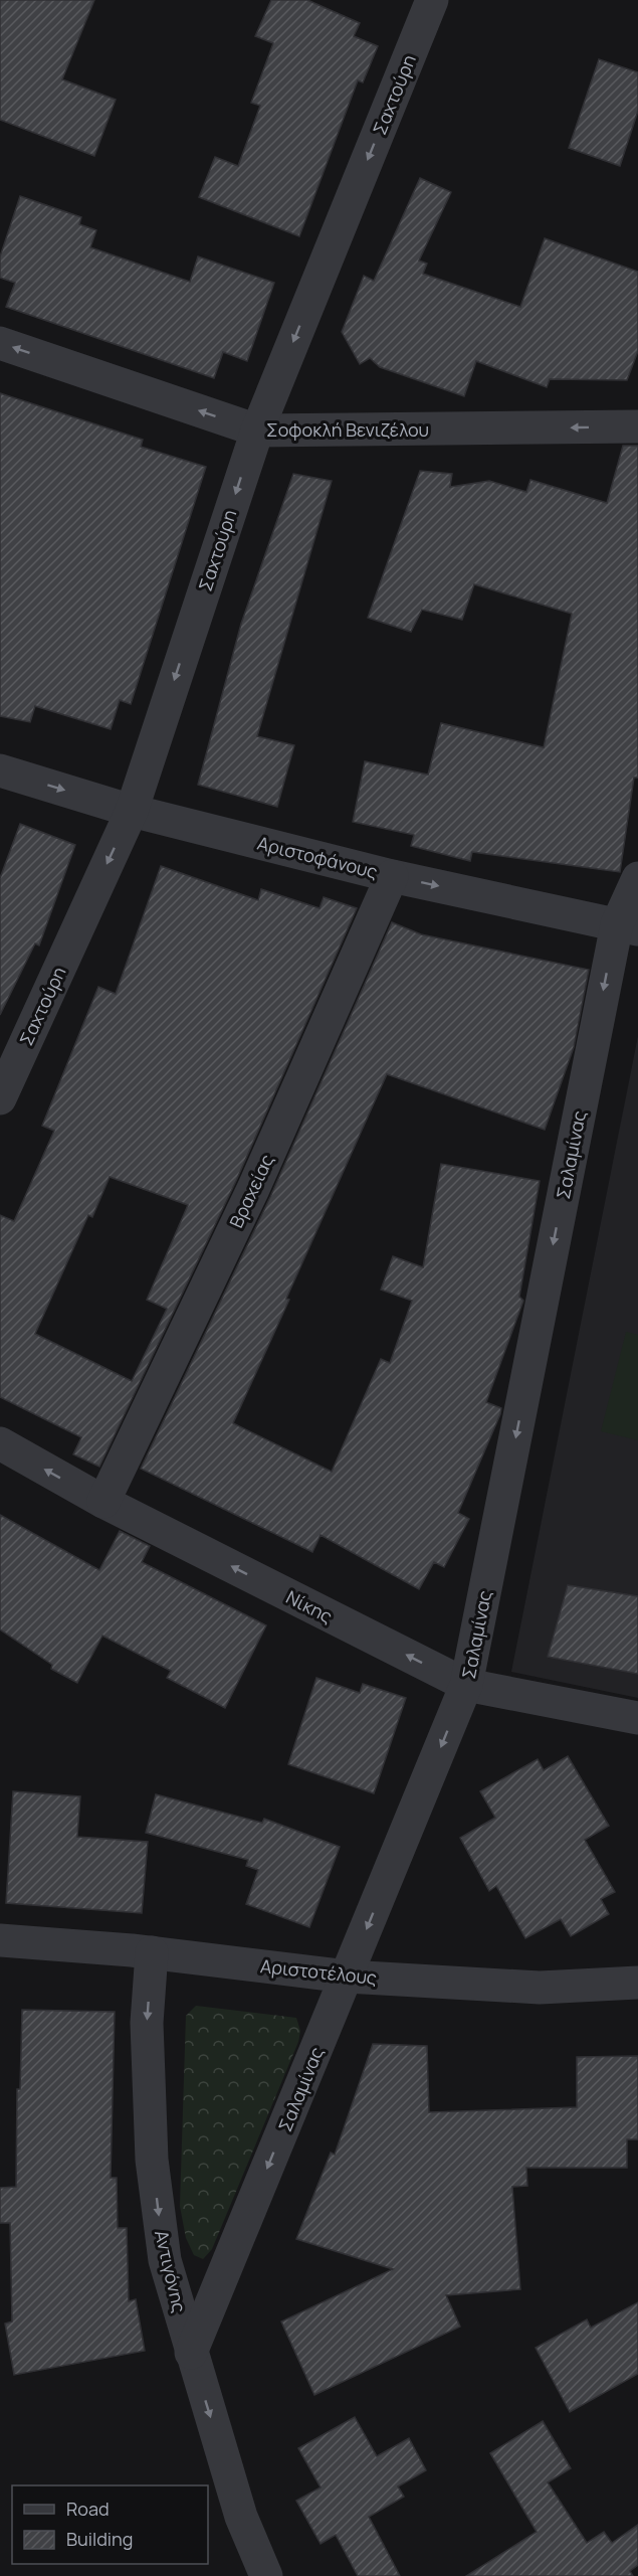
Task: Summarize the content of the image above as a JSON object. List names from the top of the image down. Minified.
{"streets":{"street":["Σαχτούρη","Σοφοκλή Βενιζέλου","Αριστοφάνους","Σαλαμίνας","Βραχείας","Νίκης","Αριστοτέλους","Αντιγόνης"]},"crossings":[["Σαχτούρη","Σοφοκλή Βενιζέλου"],["Σαχτούρη","Αριστοφάνους"],["Αριστοφάνους","Σαλαμίνας"],["Αριστοφάνους","Βραχείας"],["Σαλαμίνας","Νίκης"],["Σαλαμίνας","Αριστοτέλους"],["Σαλαμίνας","Αντιγόνης"],["Βραχείας","Νίκης"],["Αριστοτέλους","Αντιγόνης"]],"one_way":["Σαχτούρη","Σοφοκλή Βενιζέλου","Αριστοφάνους","Σαλαμίνας","Νίκης","Αντιγόνης"],"legend":["Road","Building"]}
